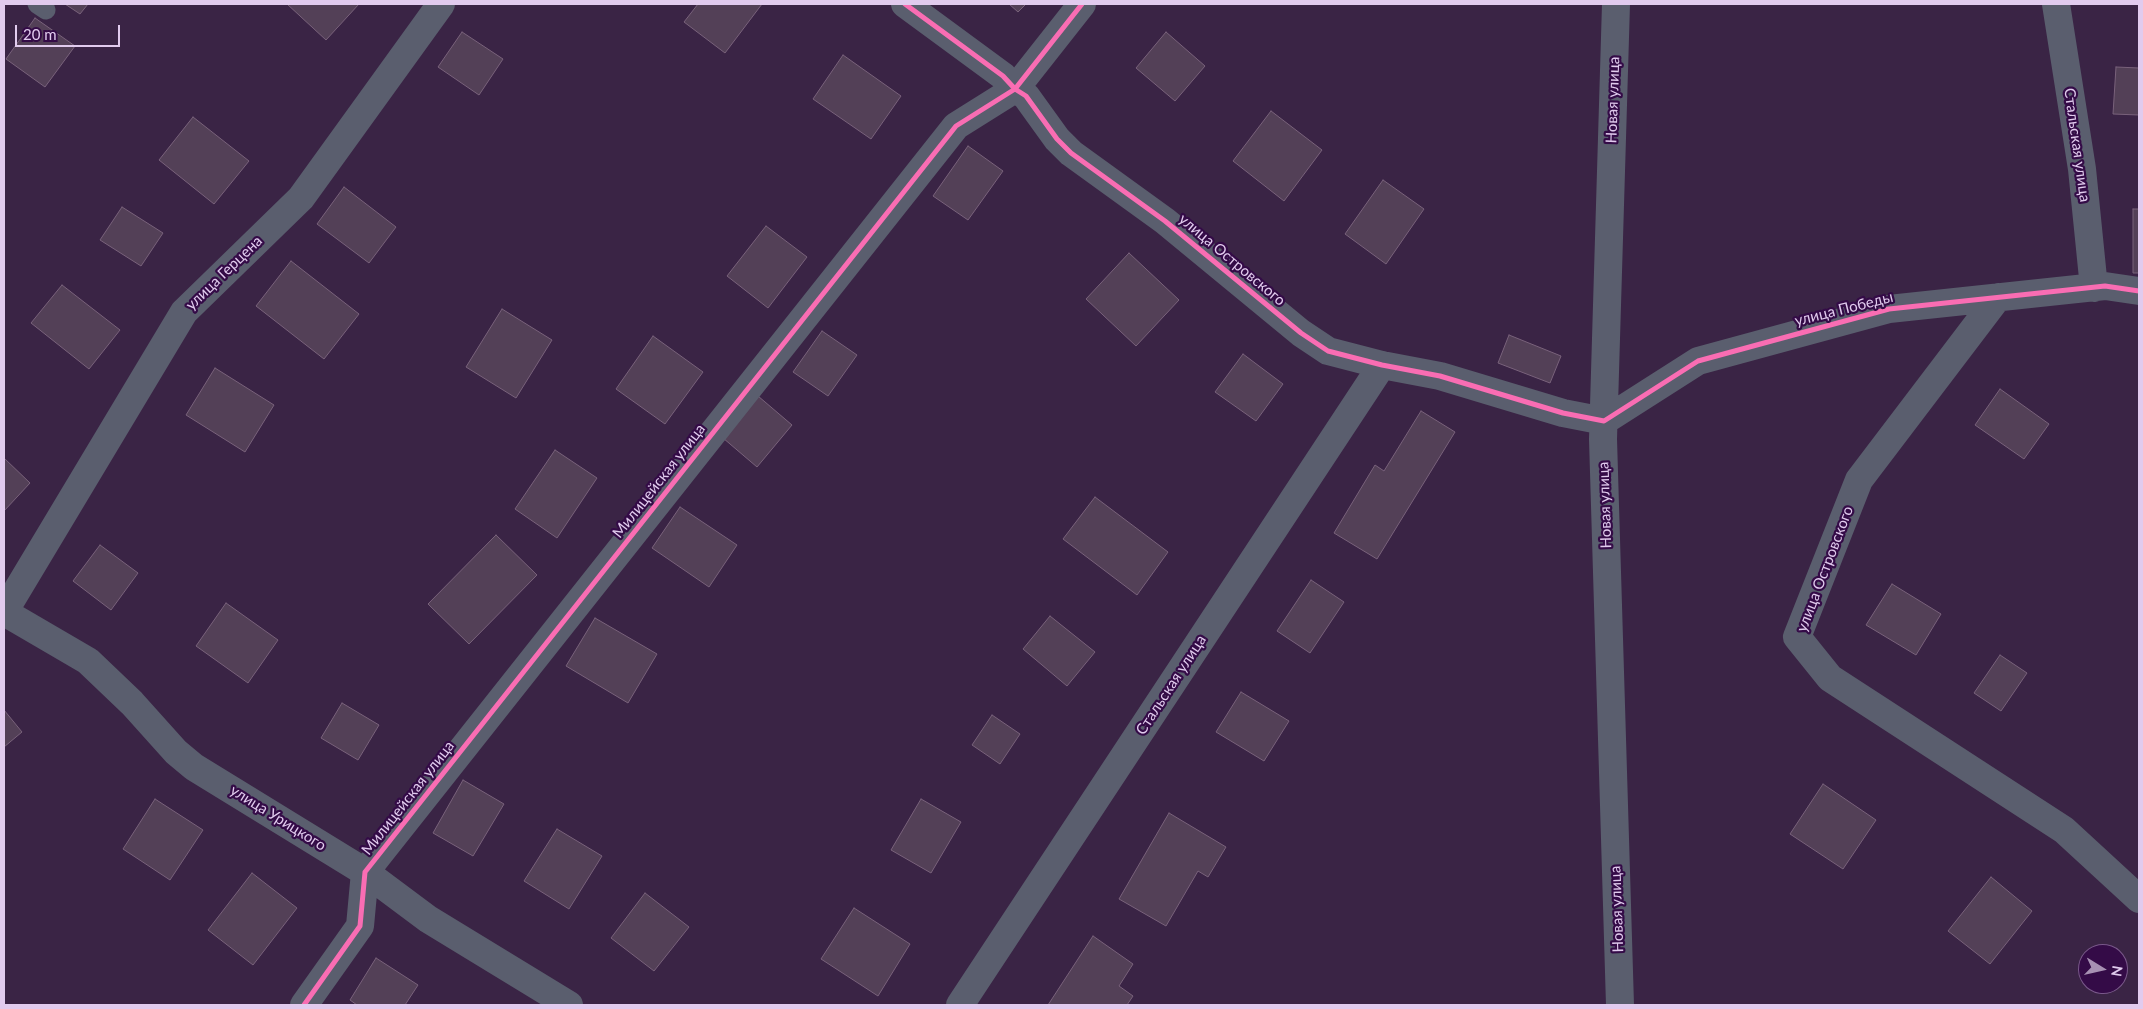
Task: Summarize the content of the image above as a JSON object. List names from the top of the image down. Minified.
{"streets":{"street":["Новая улица","Стальская улица","улица Островского","улица Герцена","улица Победы","Милицейская улица","улица Урицкого"]},"crossings":[["Новая улица","улица Островского"],["Новая улица","улица Победы"],["Стальская улица","улица Островского"],["Стальская улица","улица Победы"],["улица Островского","улица Победы"],["улица Островского","Милицейская улица"],["улица Герцена","улица Урицкого"],["Милицейская улица","улица Урицкого"]],"scale_bar":"20 m","north":"right"}
